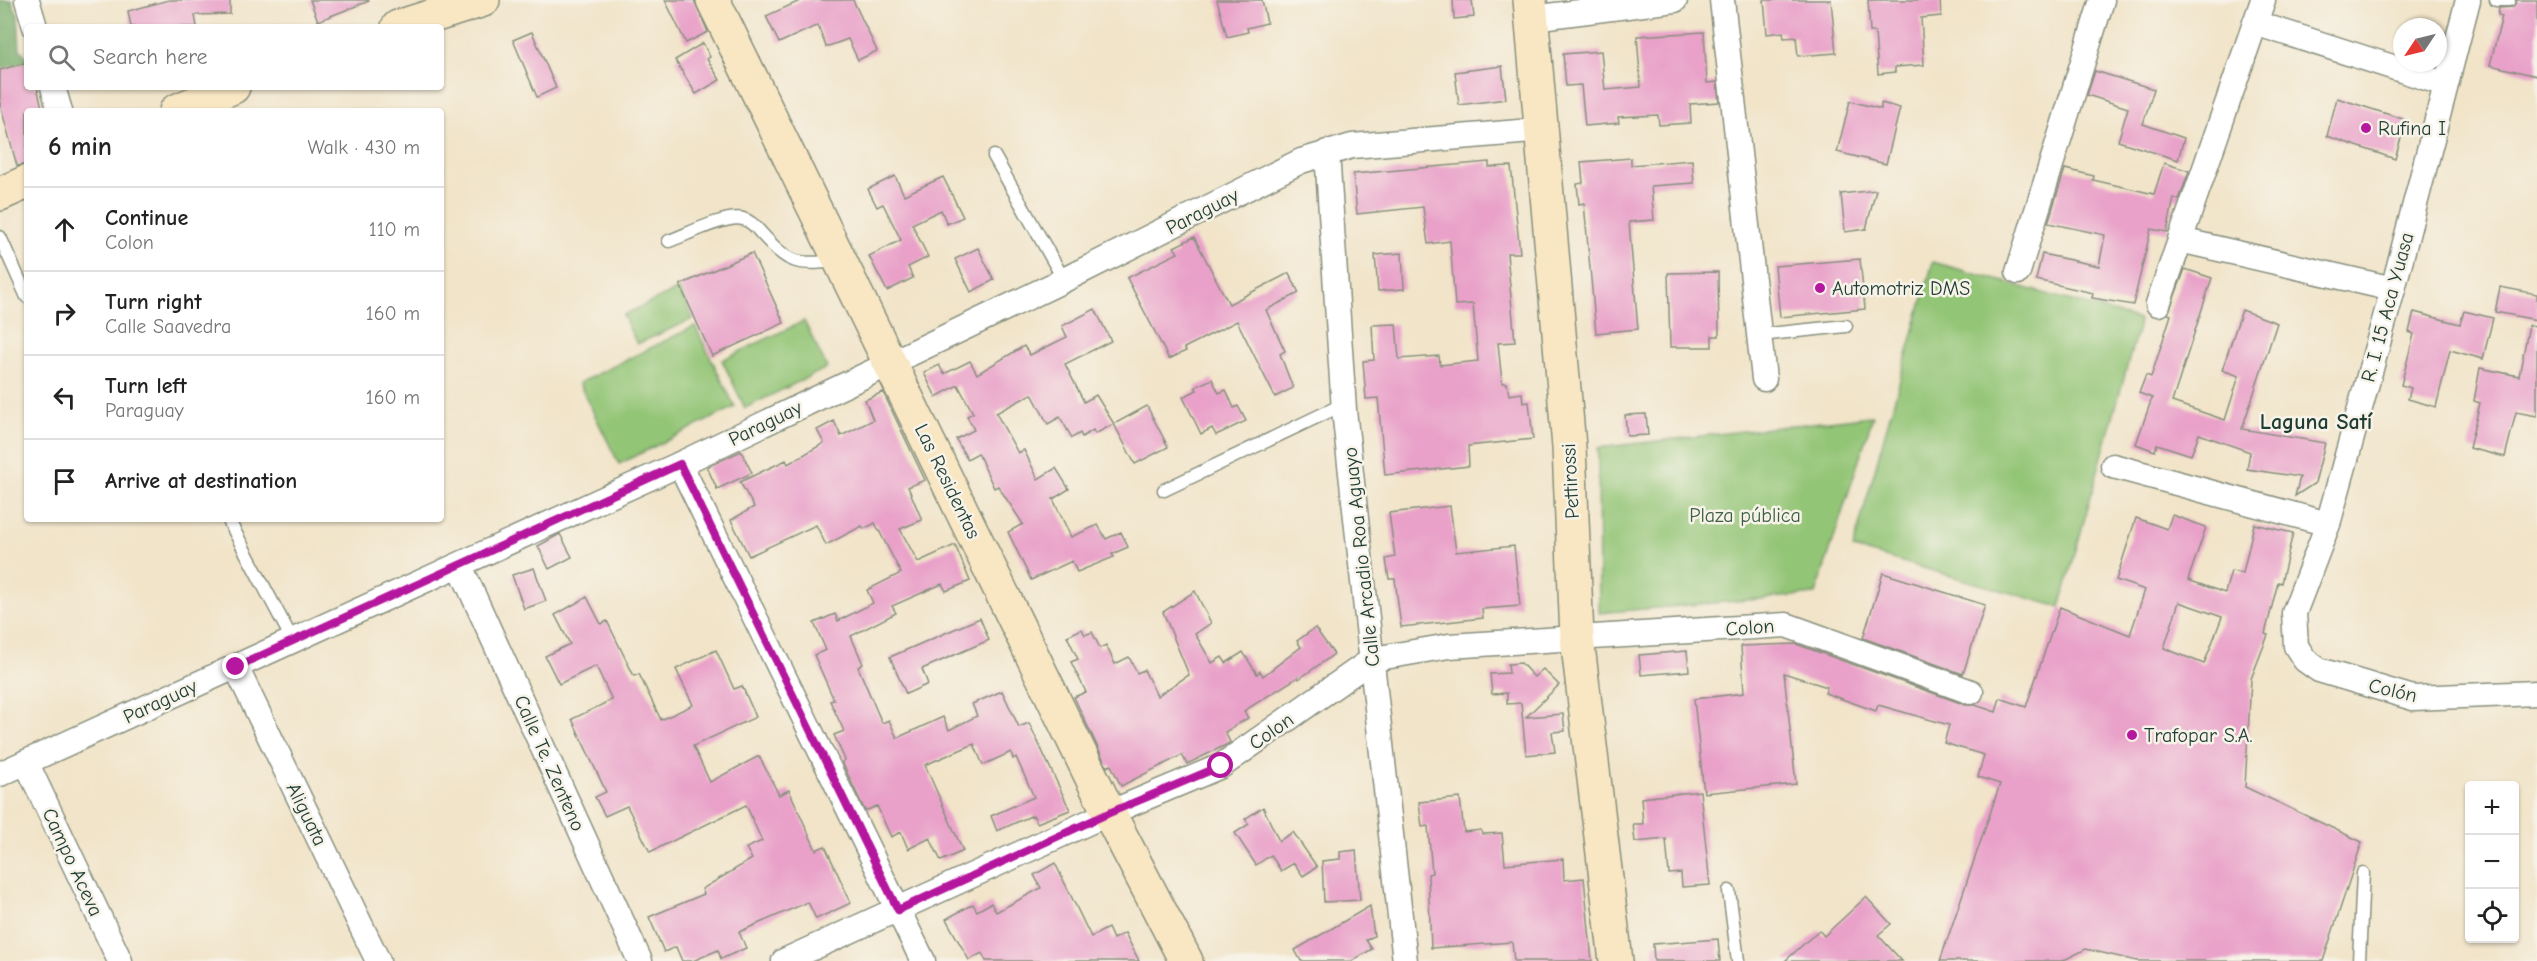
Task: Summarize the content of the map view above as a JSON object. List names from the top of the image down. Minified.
{"streets":{"main road":["Las Residentas","Pettirossi"],"street":["Paraguay","R. I. 15 Aca Yuasa","Calle Arcadio Roa Aguayo","Colon","Colón","Calle Te. Zenteno","Aliguata","Campo Aceva"]},"crossings":[["Paraguay","Las Residentas"],["Paraguay","Pettirossi"],["Paraguay","Calle Arcadio Roa Aguayo"],["Paraguay","Calle Te. Zenteno"],["Paraguay","Aliguata"],["Paraguay","Campo Aceva"],["R. I. 15 Aca Yuasa","Colón"],["Las Residentas","Colon"],["Pettirossi","Colon"],["Calle Arcadio Roa Aguayo","Colon"]],"districts":["Laguna Satí"],"parks":["Plaza pública"],"places":["Rufina I","Automotriz DMS","Trafopar S.A."],"north":"bottom left","page":{"search":"Search here","heading":["6 min","Walk · 430 m"],"list":[["Continue","Colon","110 m"],["Turn right","Calle Saavedra","160 m"],["Turn left","Paraguay","160 m"],"Arrive at destination"],"map_buttons":["+","−"]}}
